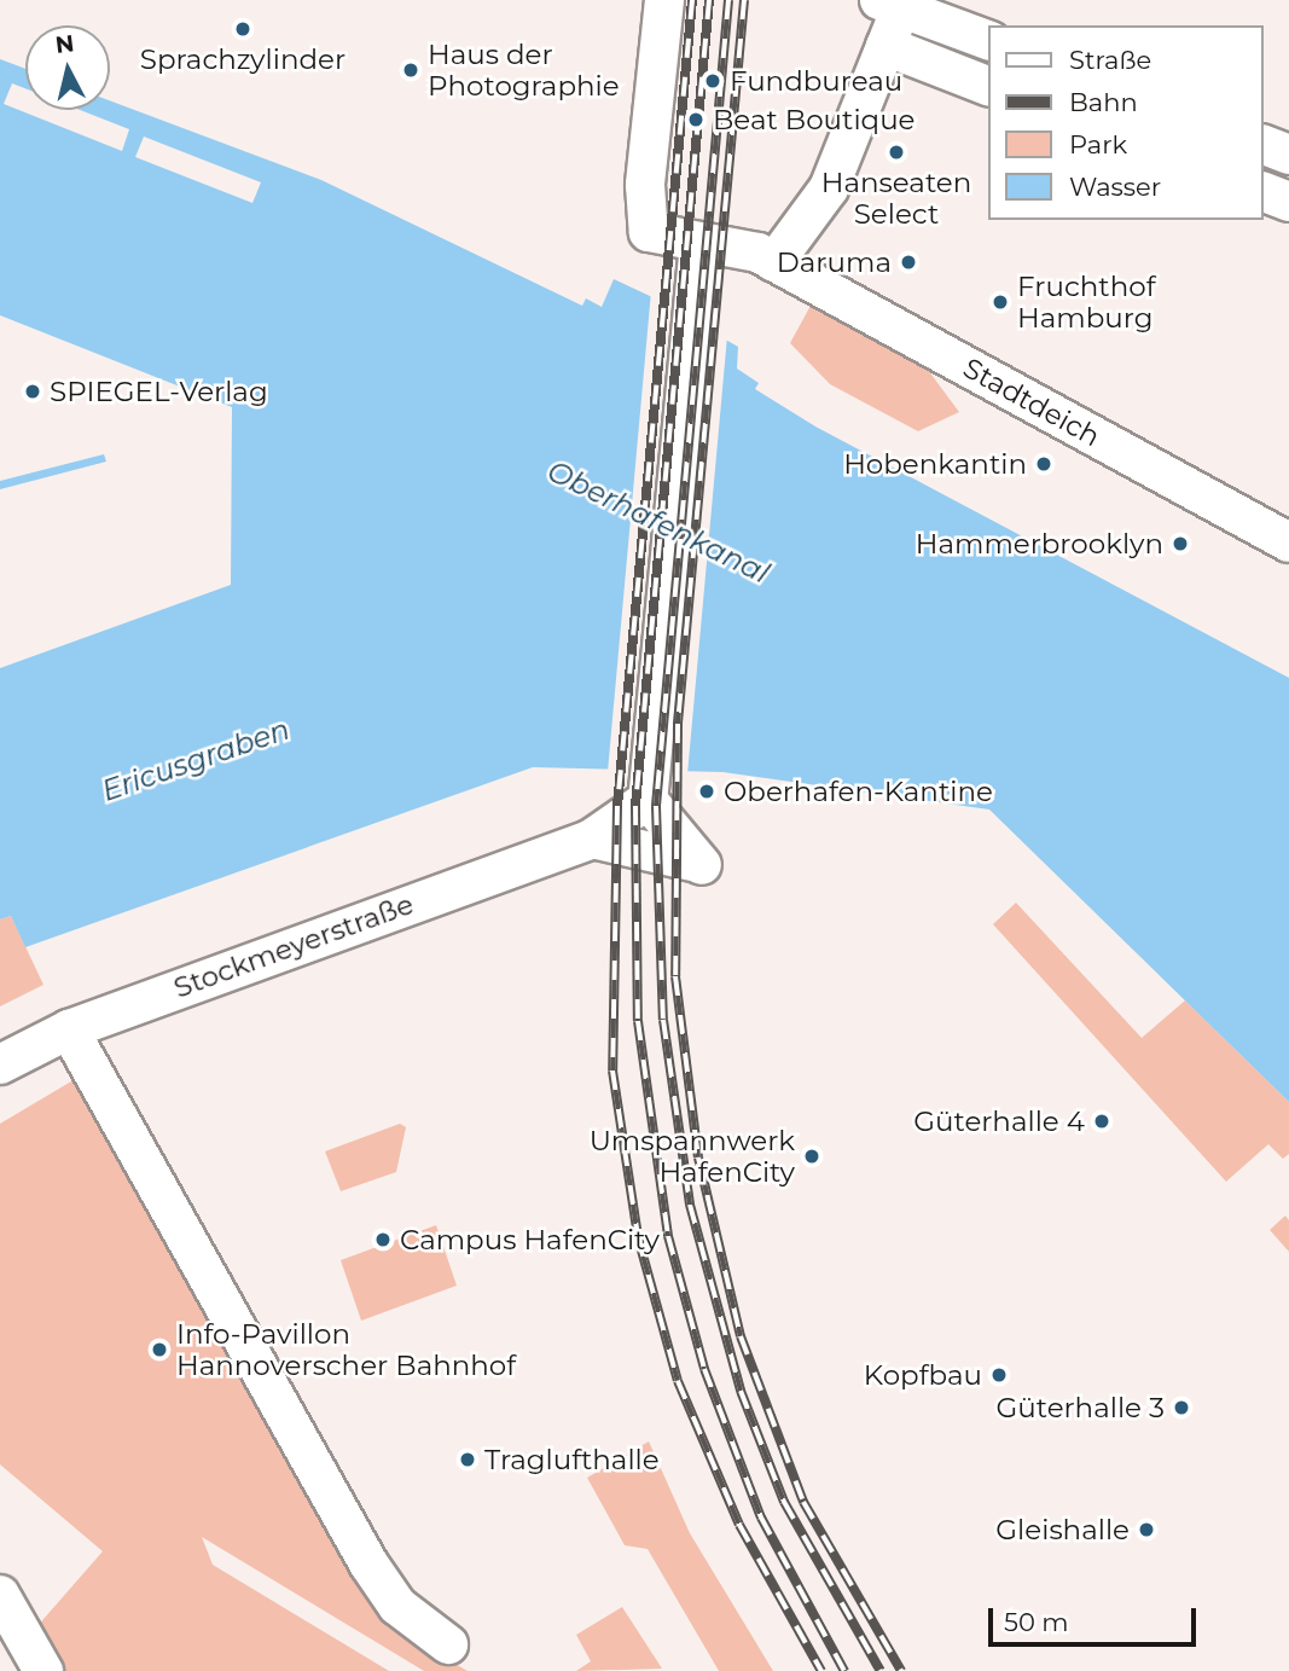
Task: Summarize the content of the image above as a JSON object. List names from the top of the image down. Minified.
{"streets":{"street":["Stadtdeich","Stockmeyerstraße"]},"water":["Oberhafenkanal","Ericusgraben"],"places":["Sprachzylinder","Haus der Photographie","Fundbureau","Beat Boutique","Hanseaten Select","Daruma","Fruchthof Hamburg","SPIEGEL-Verlag","Hobenkantin","Hammerbrooklyn","Oberhafen-Kantine","Güterhalle 4","Umspannwerk HafenCity","Campus HafenCity","Info-Pavillon Hannoverscher Bahnhof","Kopfbau","Güterhalle 3","Traglufthalle","Gleishalle"],"legend":["Straße","Bahn","Park","Wasser"],"scale_bar":"50 m","north":"top"}
